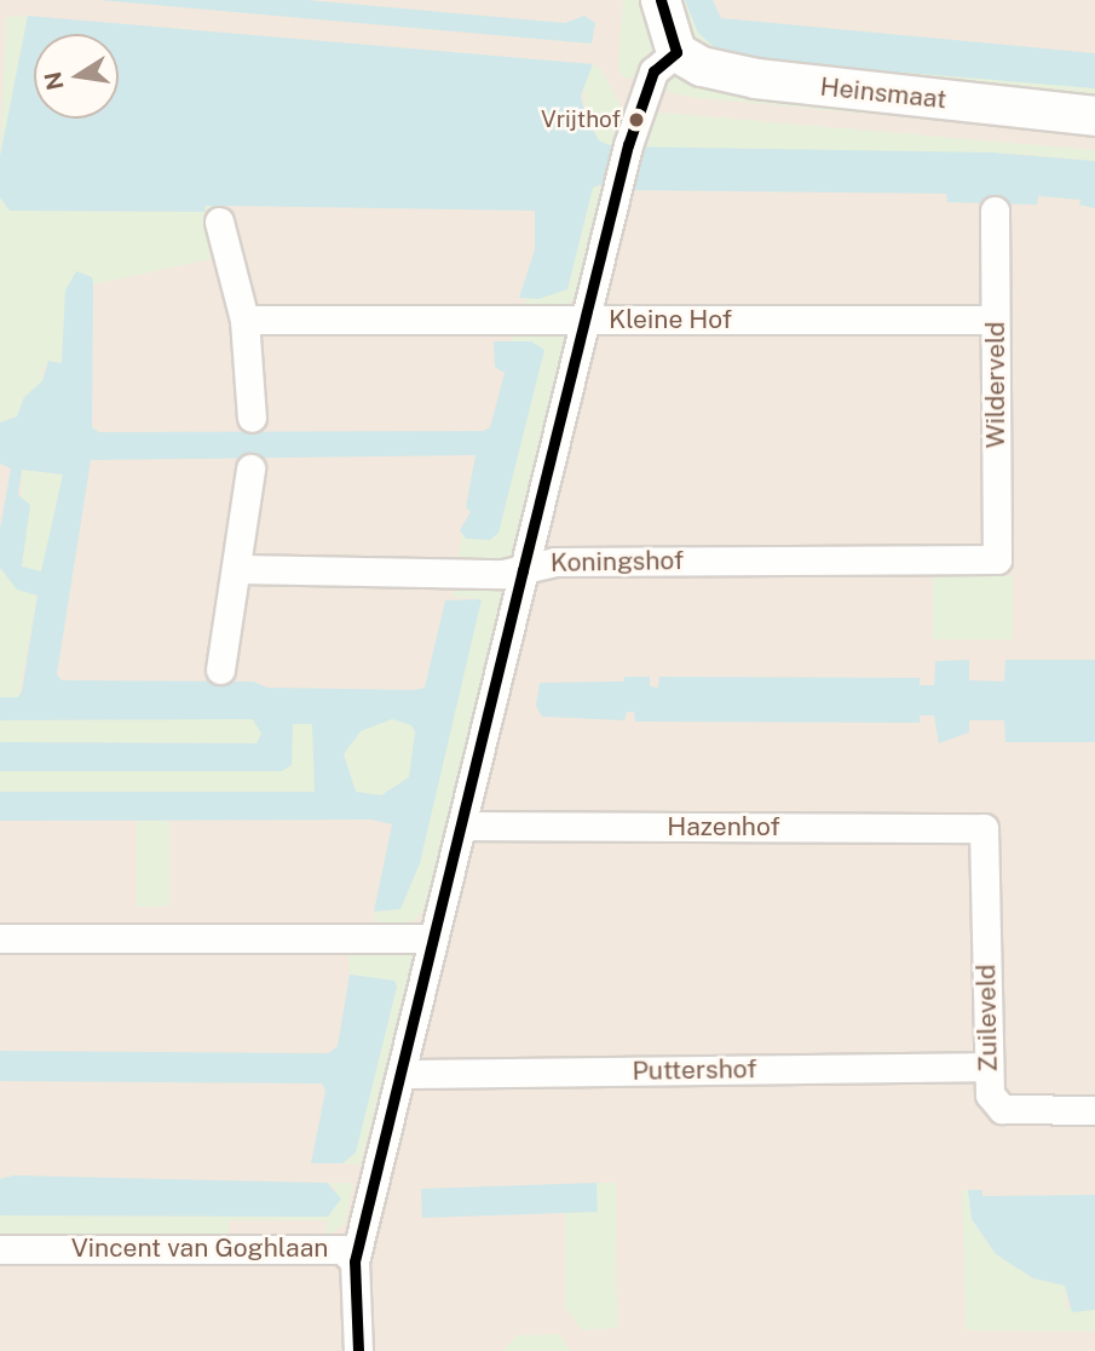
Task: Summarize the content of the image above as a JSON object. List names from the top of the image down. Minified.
{"streets":{"street":["Heinsmaat","Kleine Hof","Wilderveld","Koningshof","Hazenhof","Zuileveld","Puttershof","Vincent van Goghlaan"]},"crossings":[["Kleine Hof","Wilderveld"],["Wilderveld","Koningshof"],["Hazenhof","Zuileveld"],["Zuileveld","Puttershof"]],"places":["Vrijthof"],"north":"left"}
